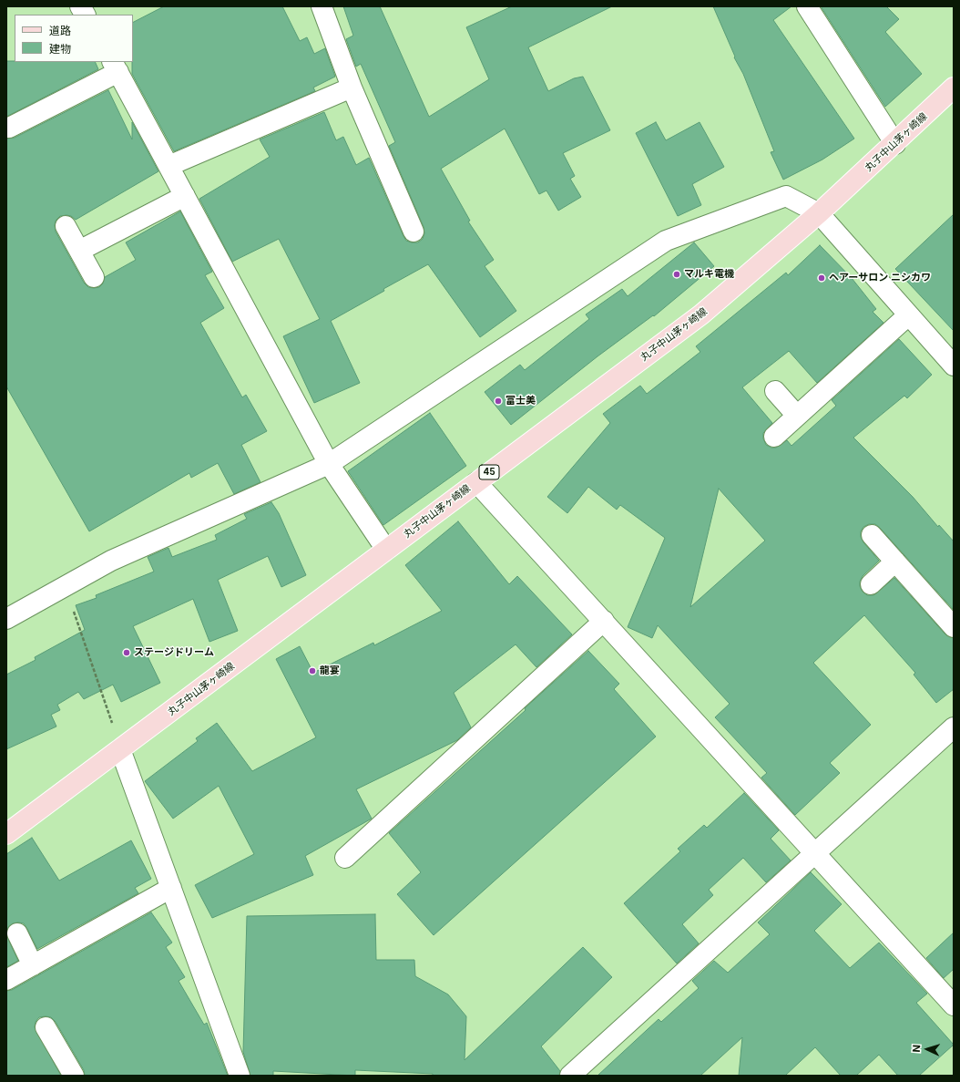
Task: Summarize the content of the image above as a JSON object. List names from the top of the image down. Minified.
{"streets":{"main road":["丸子中山茅ヶ崎線","45"]},"places":["マルキ電機","ヘアーサロン ニシカワ","富士美","ステージドリーム","龍宴"],"legend":["道路","建物"],"north":"left"}
